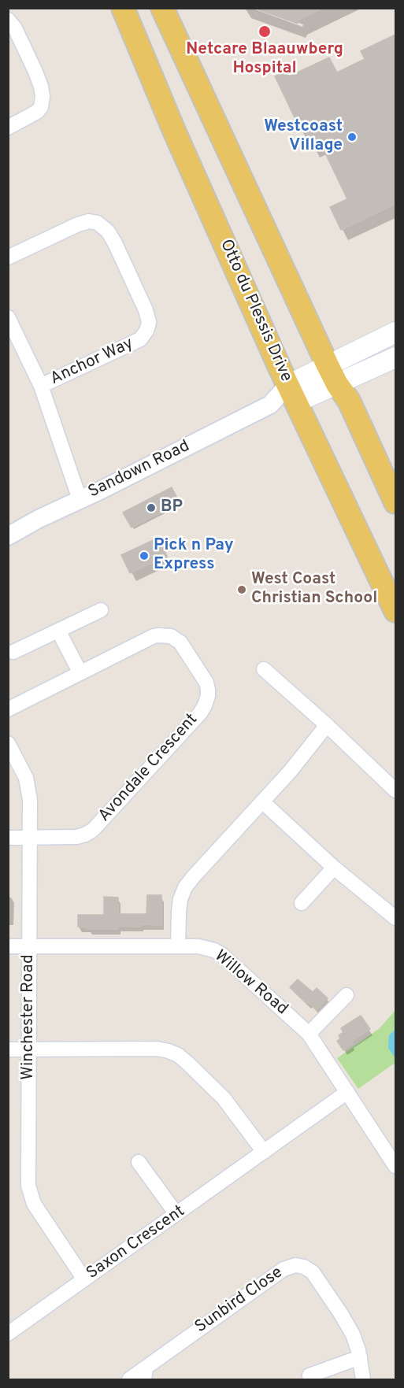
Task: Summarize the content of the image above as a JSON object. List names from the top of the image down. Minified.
{"streets":{"main road":["Otto du Plessis Drive","Sandown Road"],"street":["Anchor Way","Avondale Crescent","Willow Road","Winchester Road","Saxon Crescent","Sunbird Close"]},"crossings":[["Otto du Plessis Drive","Sandown Road"],["Anchor Way","Sandown Road"],["Avondale Crescent","Winchester Road"],["Willow Road","Winchester Road"],["Willow Road","Saxon Crescent"],["Winchester Road","Saxon Crescent"]],"places":["Netcare Blaauwberg Hospital","Westcoast Village","BP","Pick n Pay Express","West Coast Christian School"]}
